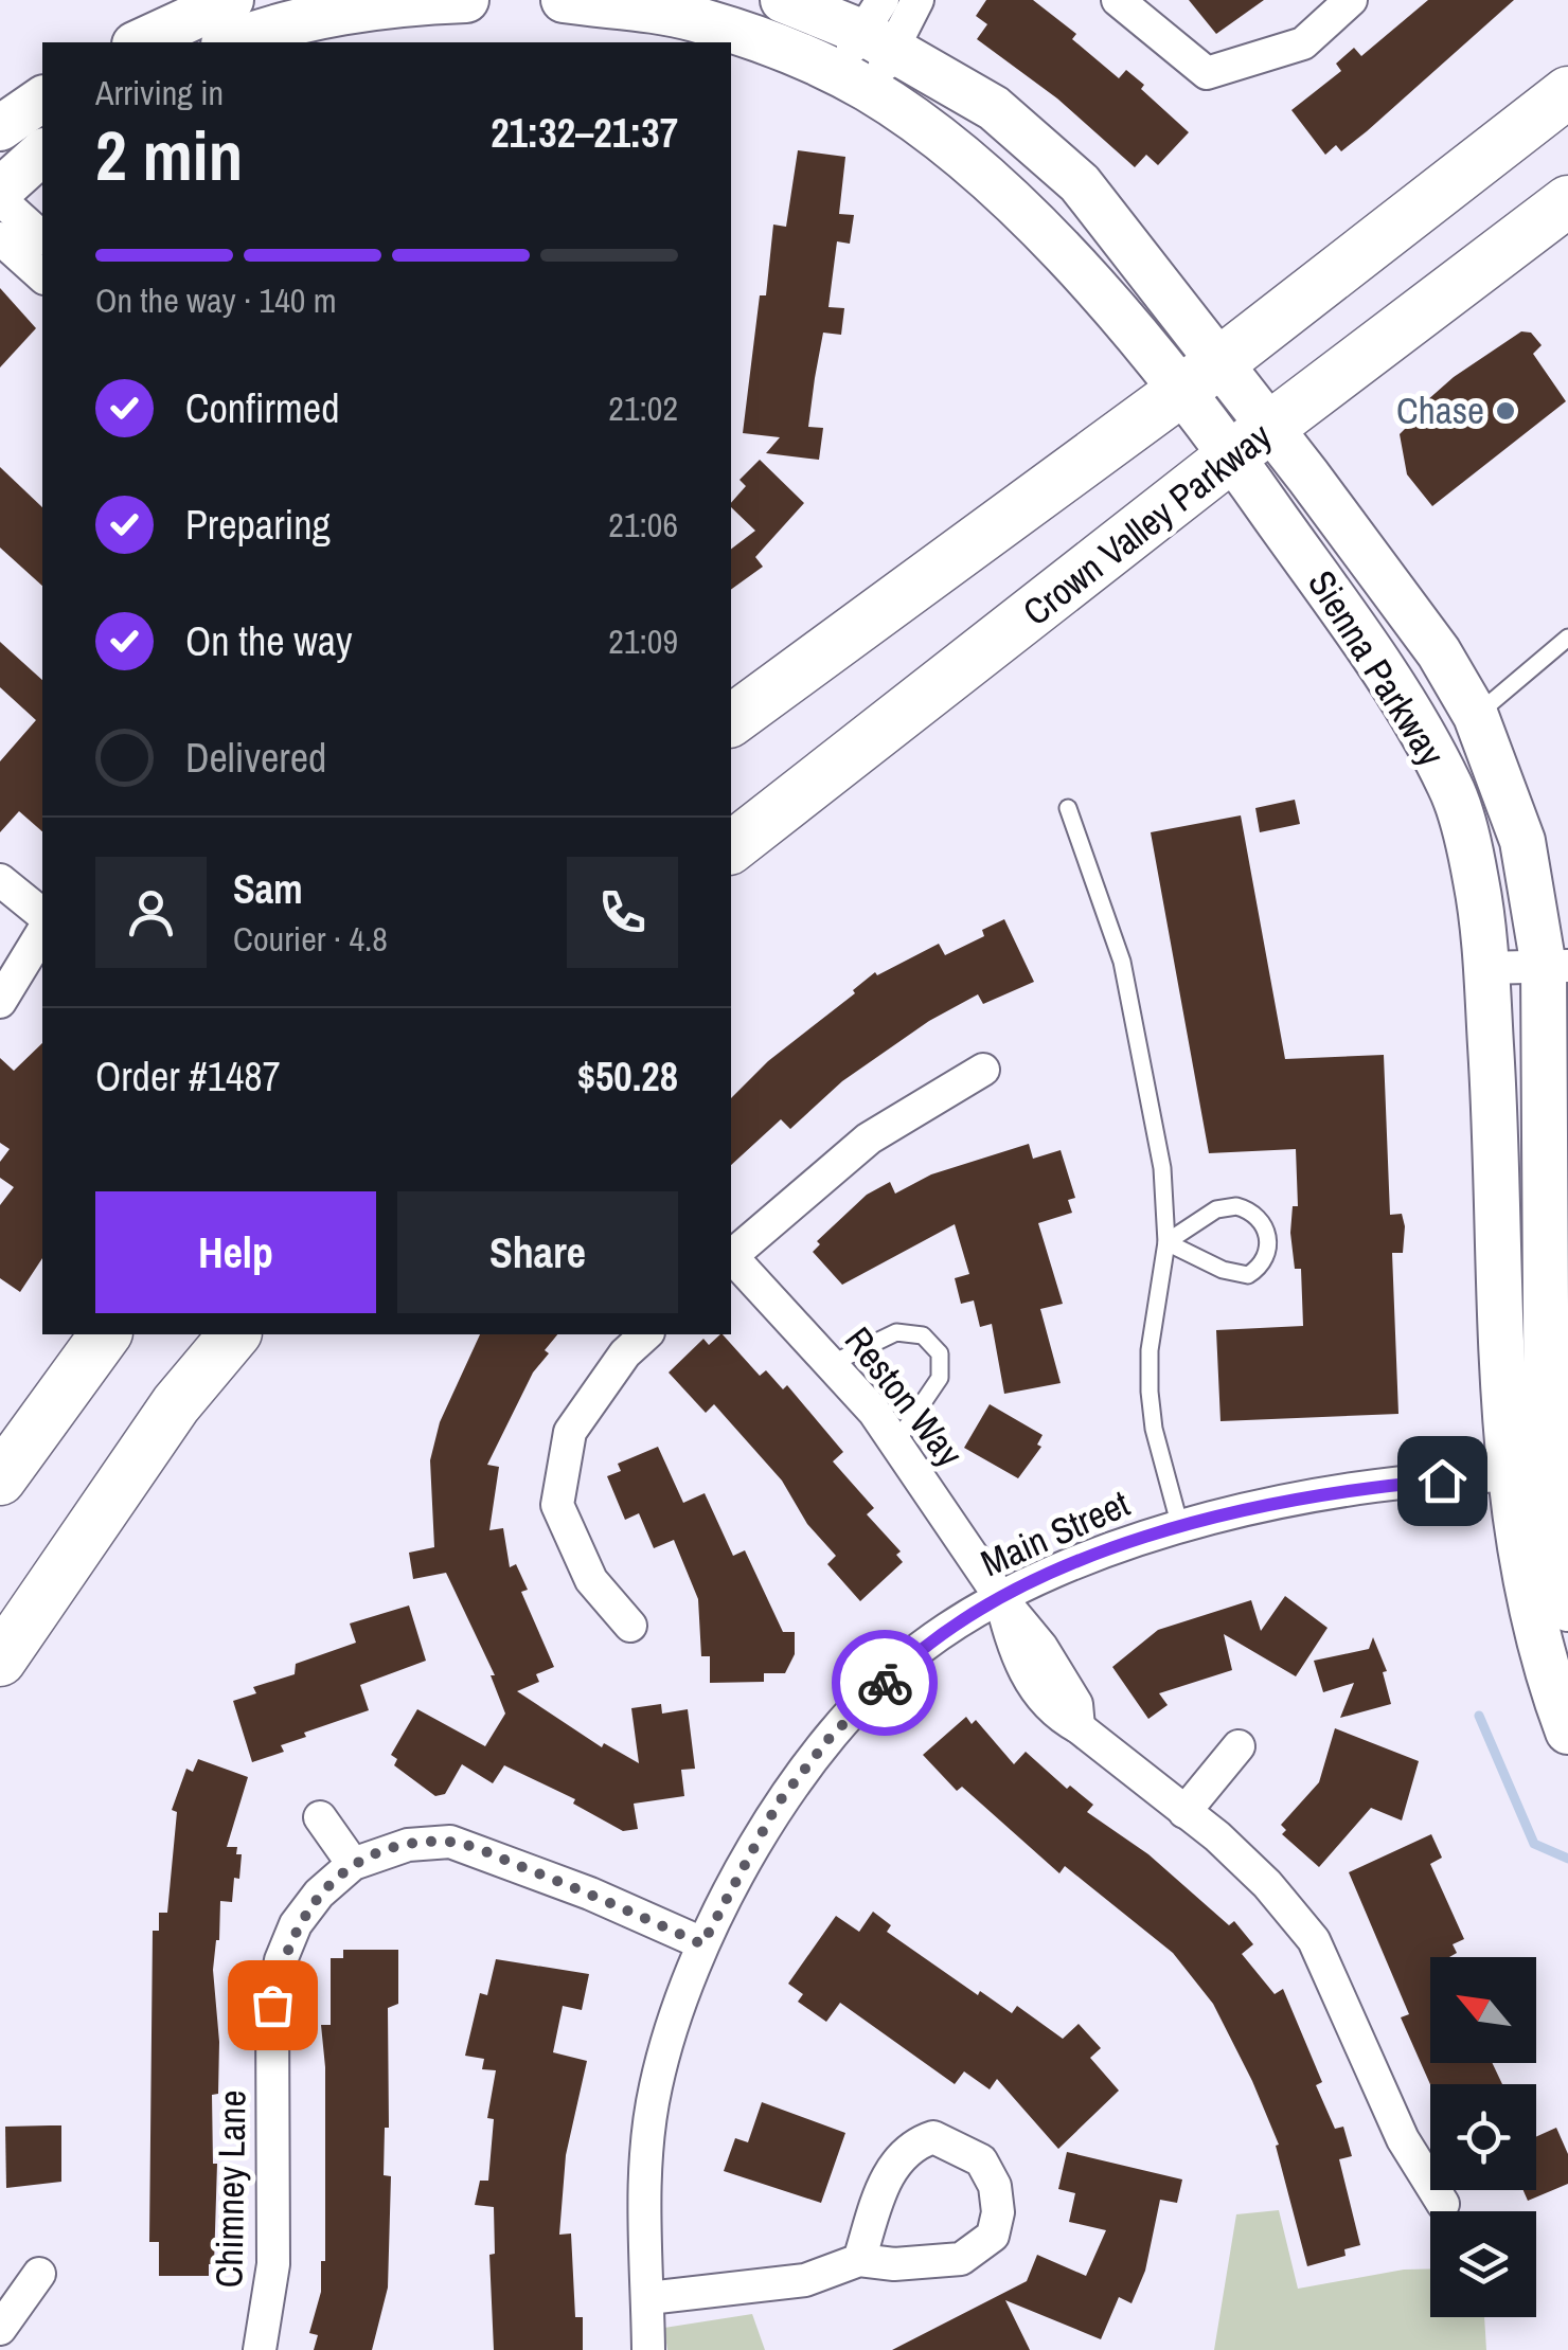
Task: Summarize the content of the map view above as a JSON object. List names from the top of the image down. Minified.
{"streets":{"main road":["Crown Valley Parkway","Sienna Parkway"],"street":["Reston Way","Main Street","Chimney Lane"]},"crossings":[["Crown Valley Parkway","Sienna Parkway"],["Sienna Parkway","Main Street"],["Reston Way","Main Street"],["Main Street","Chimney Lane"]],"places":["Chase"],"north":"top left","page":{"heading":["2 min","Arriving in","21:32–21:37"],"panel":["Sam","Courier · 4.8","Order #1487","$50.28"],"bar":"On the way · 140 m","list":[["Confirmed","21:02"],["Preparing","21:06"],["On the way","21:09"],"Delivered"],"buttons":["Help","Share"]}}
